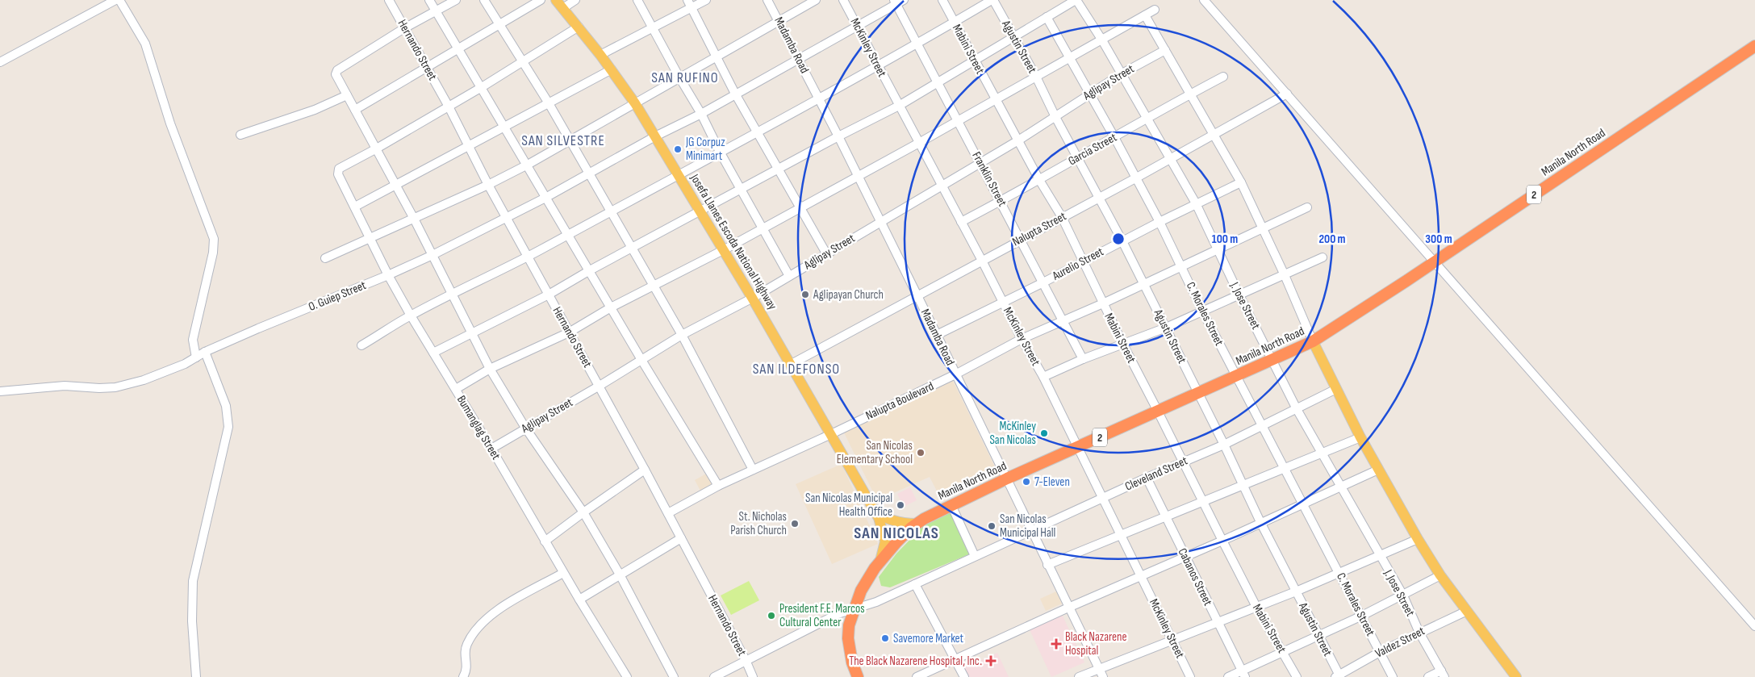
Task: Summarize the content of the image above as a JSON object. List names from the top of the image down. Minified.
{"streets":{"highway":["Manila North Road","2"],"main road":["Josefa Llanes Escoda National Highway"],"street":["Madamba Road","Agustin Street","McKinley Street","Mabini Street","Hernando Street","Aglipay Street","Garcia Street","Franklin Street","Nalupta Street","Aurelio Street","O. Guiep Street","J. Jose Street","C. Morales Street","Nalupta Boulevard","Bumanglag Street","Cleveland Street","Cabanos Street","Valdez Street"]},"crossings":[["Madamba Road","Aglipay Street"],["Madamba Road","Manila North Road"],["Madamba Road","Nalupta Street"],["Madamba Road","Aurelio Street"],["Madamba Road","O. Guiep Street"],["Madamba Road","Nalupta Boulevard"],["Madamba Road","Cleveland Street"],["Agustin Street","Aglipay Street"],["Agustin Street","Garcia Street"],["Agustin Street","Manila North Road"],["Agustin Street","Nalupta Street"],["Agustin Street","Aurelio Street"],["Agustin Street","Nalupta Boulevard"],["Agustin Street","Cleveland Street"],["Agustin Street","Valdez Street"],["McKinley Street","Aglipay Street"],["McKinley Street","Garcia Street"],["McKinley Street","Manila North Road"],["McKinley Street","Nalupta Street"],["McKinley Street","Aurelio Street"],["McKinley Street","O. Guiep Street"],["McKinley Street","Nalupta Boulevard"],["McKinley Street","Cleveland Street"],["Mabini Street","Aglipay Street"],["Mabini Street","Garcia Street"],["Mabini Street","Manila North Road"],["Mabini Street","Nalupta Street"],["Mabini Street","Aurelio Street"],["Mabini Street","Nalupta Boulevard"],["Mabini Street","Cleveland Street"],["Hernando Street","Aglipay Street"],["Hernando Street","O. Guiep Street"],["Hernando Street","Nalupta Boulevard"],["Aglipay Street","Franklin Street"],["Aglipay Street","Josefa Llanes Escoda National Highway"],["Aglipay Street","J. Jose Street"],["Aglipay Street","C. Morales Street"],["Aglipay Street","Bumanglag Street"],["Garcia Street","Franklin Street"],["Garcia Street","J. Jose Street"],["Garcia Street","C. Morales Street"],["Manila North Road","Josefa Llanes Escoda National Highway"],["Manila North Road","J. Jose Street"],["Manila North Road","C. Morales Street"],["Manila North Road","Cleveland Street"],["Franklin Street","Nalupta Street"],["Franklin Street","Aurelio Street"],["Franklin Street","O. Guiep Street"],["Franklin Street","Nalupta Boulevard"],["Nalupta Street","Josefa Llanes Escoda National Highway"],["Nalupta Street","J. Jose Street"],["Nalupta Street","C. Morales Street"],["Josefa Llanes Escoda National Highway","O. Guiep Street"],["Josefa Llanes Escoda National Highway","Nalupta Boulevard"],["Aurelio Street","J. Jose Street"],["Aurelio Street","C. Morales Street"],["O. Guiep Street","Bumanglag Street"],["J. Jose Street","Nalupta Boulevard"],["J. Jose Street","Cleveland Street"],["J. Jose Street","Valdez Street"],["C. Morales Street","Nalupta Boulevard"],["C. Morales Street","Cleveland Street"],["C. Morales Street","Valdez Street"],["Cleveland Street","Cabanos Street"]],"districts":["SAN RUFINO","SAN SILVESTRE","SAN ILDEFONSO","SAN NICOLAS"],"places":{"other":["JG Corpuz Minimart","Aglipayan Church","McKinley San Nicolas","San Nicolas Elementary School","7-Eleven","San Nicolas Municipal Health Office","St. Nicholas Parish Church","San Nicolas Municipal Hall","President F.E. Marcos Cultural Center","Savemore Market"],"health":["Black Nazarene Hospital","The Black Nazarene Hospital, Inc."]},"rings":["100 m","200 m","300 m"]}
